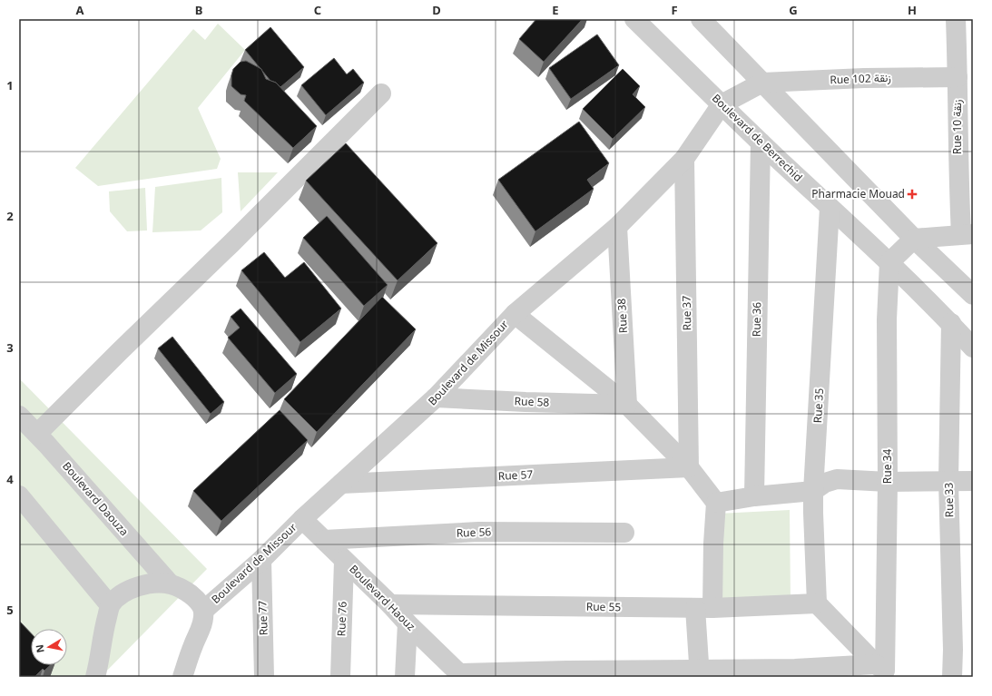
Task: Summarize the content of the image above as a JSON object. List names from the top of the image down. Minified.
{"streets":{"street":["Rue 102 زنقة","Rue 10 زنقة","Boulevard de Berrechid","Rue 37","Rue 38","Rue 36","Boulevard de Missour","Rue 58","Rue 35","Rue 34","Rue 57","Boulevard Daouza","Rue 33","Rue 56","Boulevard Haouz","Rue 55","Rue 77","Rue 76"]},"crossings":[["Rue 102 زنقة","Rue 10 زنقة"],["Boulevard de Berrechid","Rue 36"],["Boulevard de Berrechid","Boulevard de Missour"],["Boulevard de Berrechid","Rue 35"],["Boulevard de Berrechid","Rue 34"],["Boulevard de Berrechid","Rue 33"],["Rue 37","Boulevard de Missour"],["Rue 37","Rue 57"],["Rue 38","Boulevard de Missour"],["Rue 38","Rue 58"],["Boulevard de Missour","Rue 58"],["Boulevard de Missour","Rue 57"],["Boulevard de Missour","Boulevard Daouza"],["Boulevard de Missour","Boulevard Haouz"],["Boulevard de Missour","Rue 77"],["Rue 35","Rue 55"],["Rue 56","Boulevard Haouz"],["Boulevard Haouz","Rue 55"],["Boulevard Haouz","Rue 76"]],"places":{"health":["Pharmacie Mouad"]},"north":"left","grid":{"columns":["A","B","C","D","E","F","G","H"],"rows":["1","2","3","4","5"]}}
